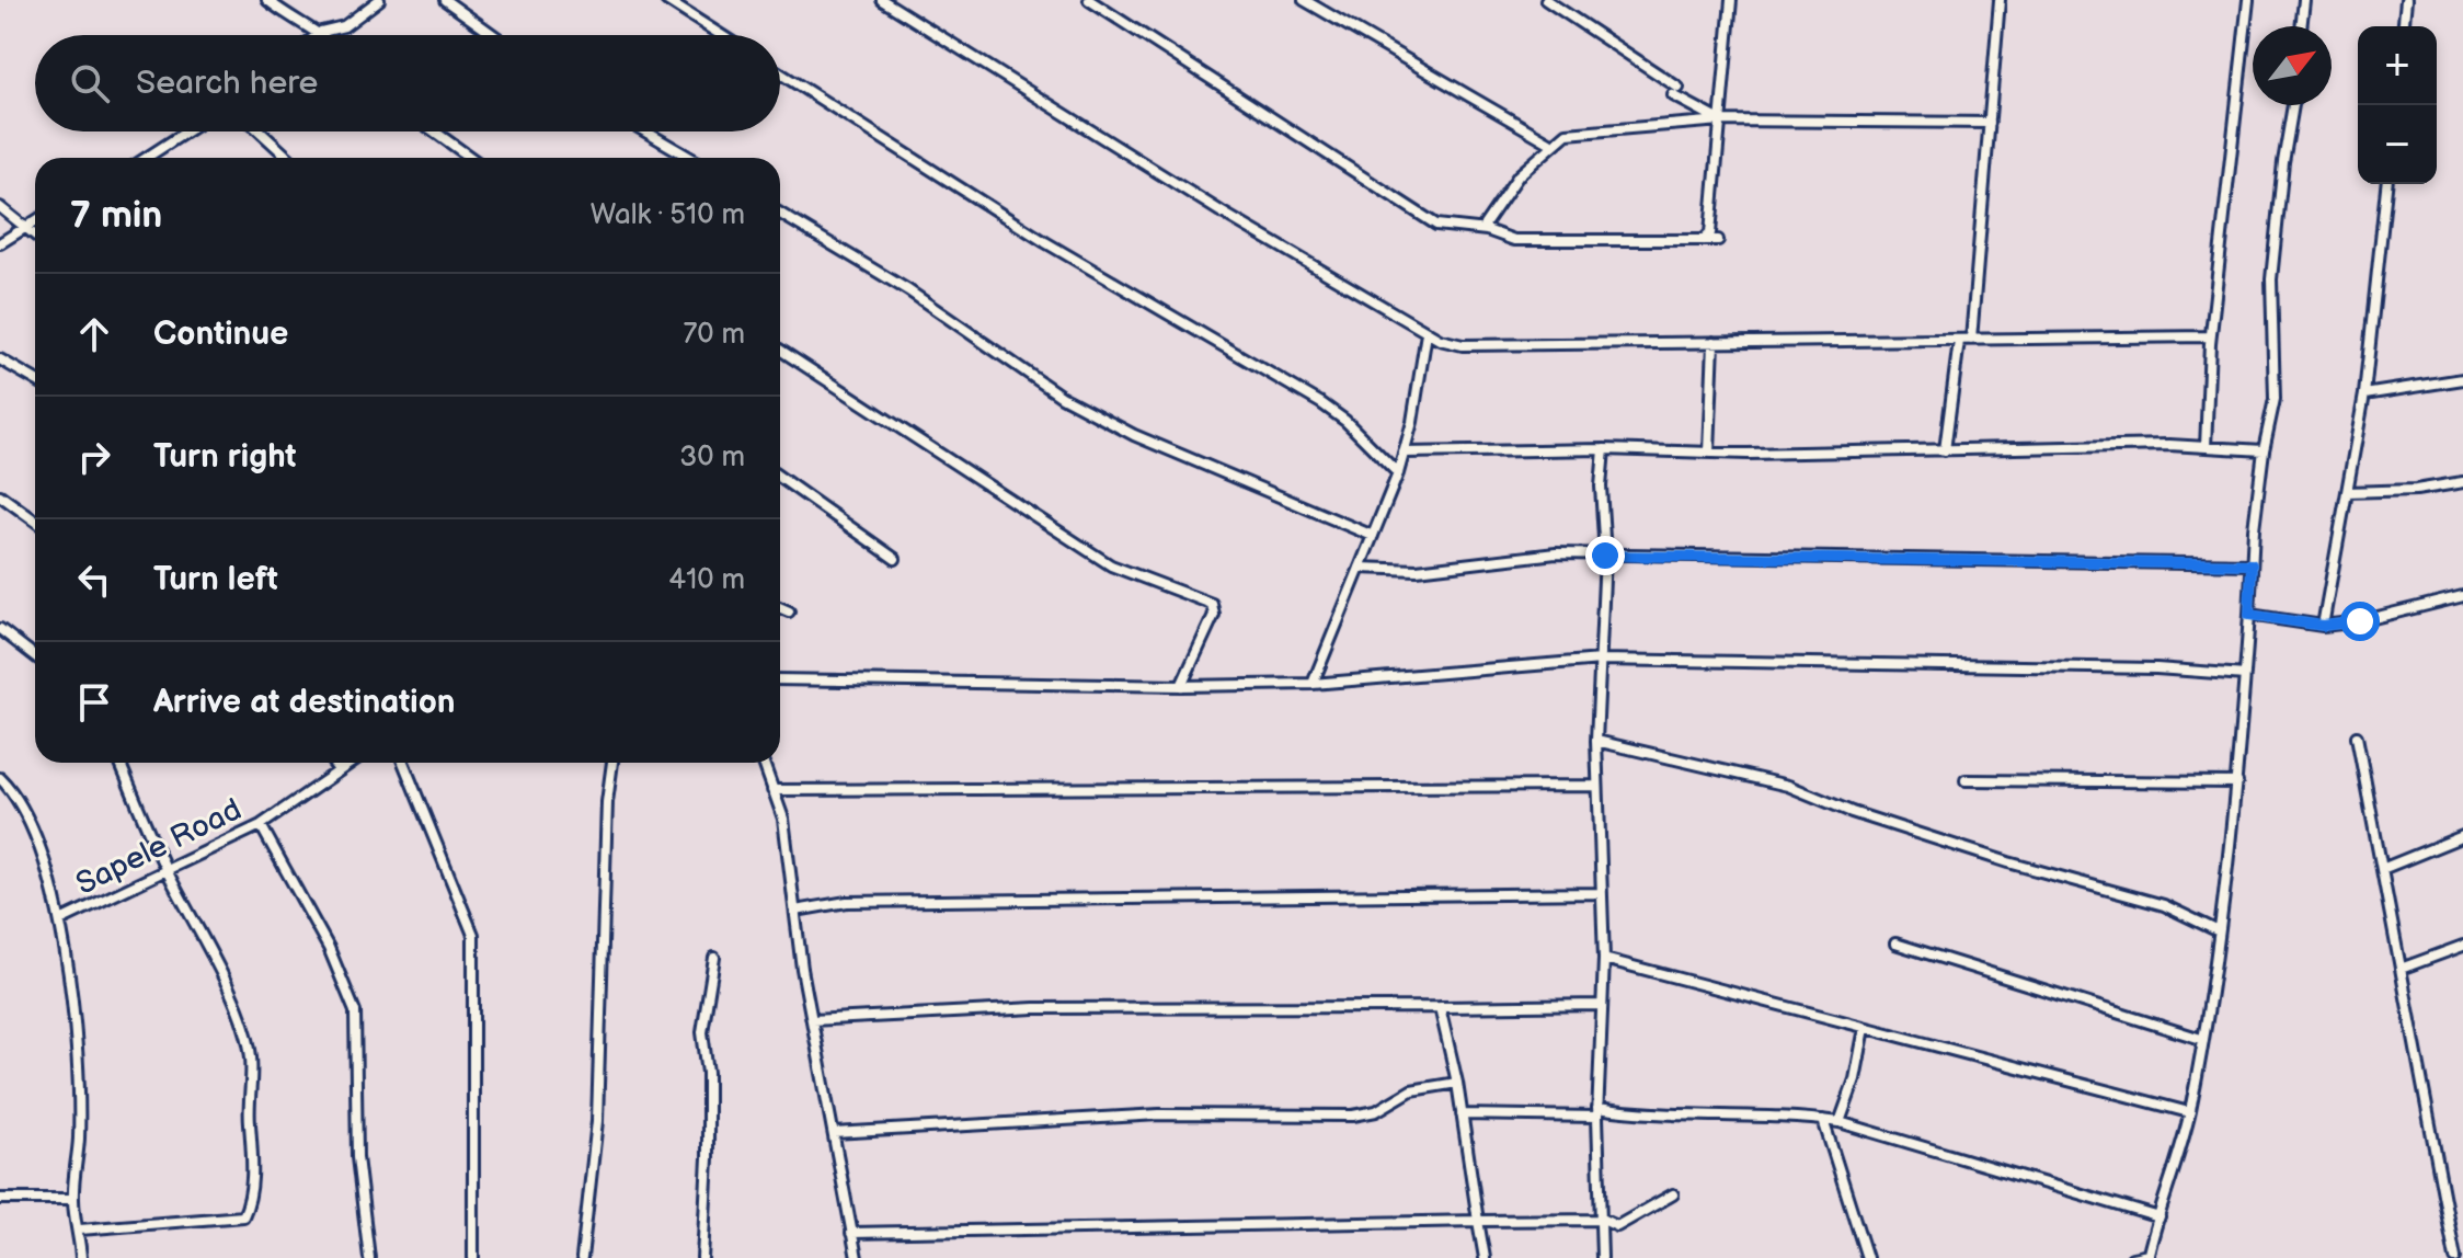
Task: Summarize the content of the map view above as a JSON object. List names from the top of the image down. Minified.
{"streets":{"street":["Sapele Road"]},"north":"top right","page":{"map_buttons":["+","−"],"search":"Search here","heading":["7 min","Walk · 510 m"],"list":[["Continue","70 m"],["Turn right","30 m"],["Turn left","410 m"],"Arrive at destination"]}}
